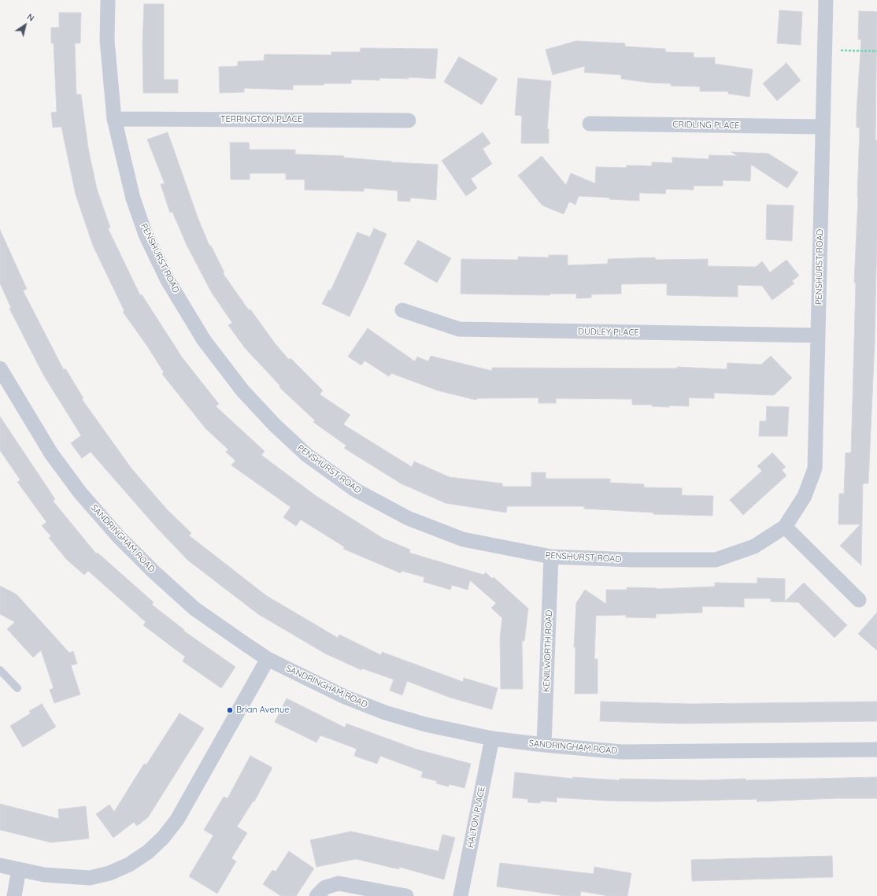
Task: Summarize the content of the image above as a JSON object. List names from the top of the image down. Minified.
{"streets":{"street":["TERRINGTON PLACE","CRIDLING PLACE","PENSHURST ROAD","DUDLEY PLACE","SANDRINGHAM ROAD","KENILWORTH ROAD","HALTON PLACE"]},"crossings":[["TERRINGTON PLACE","PENSHURST ROAD"],["CRIDLING PLACE","PENSHURST ROAD"],["PENSHURST ROAD","DUDLEY PLACE"],["PENSHURST ROAD","KENILWORTH ROAD"],["SANDRINGHAM ROAD","KENILWORTH ROAD"],["SANDRINGHAM ROAD","HALTON PLACE"]],"places":["Brian Avenue"],"north":"top right"}
